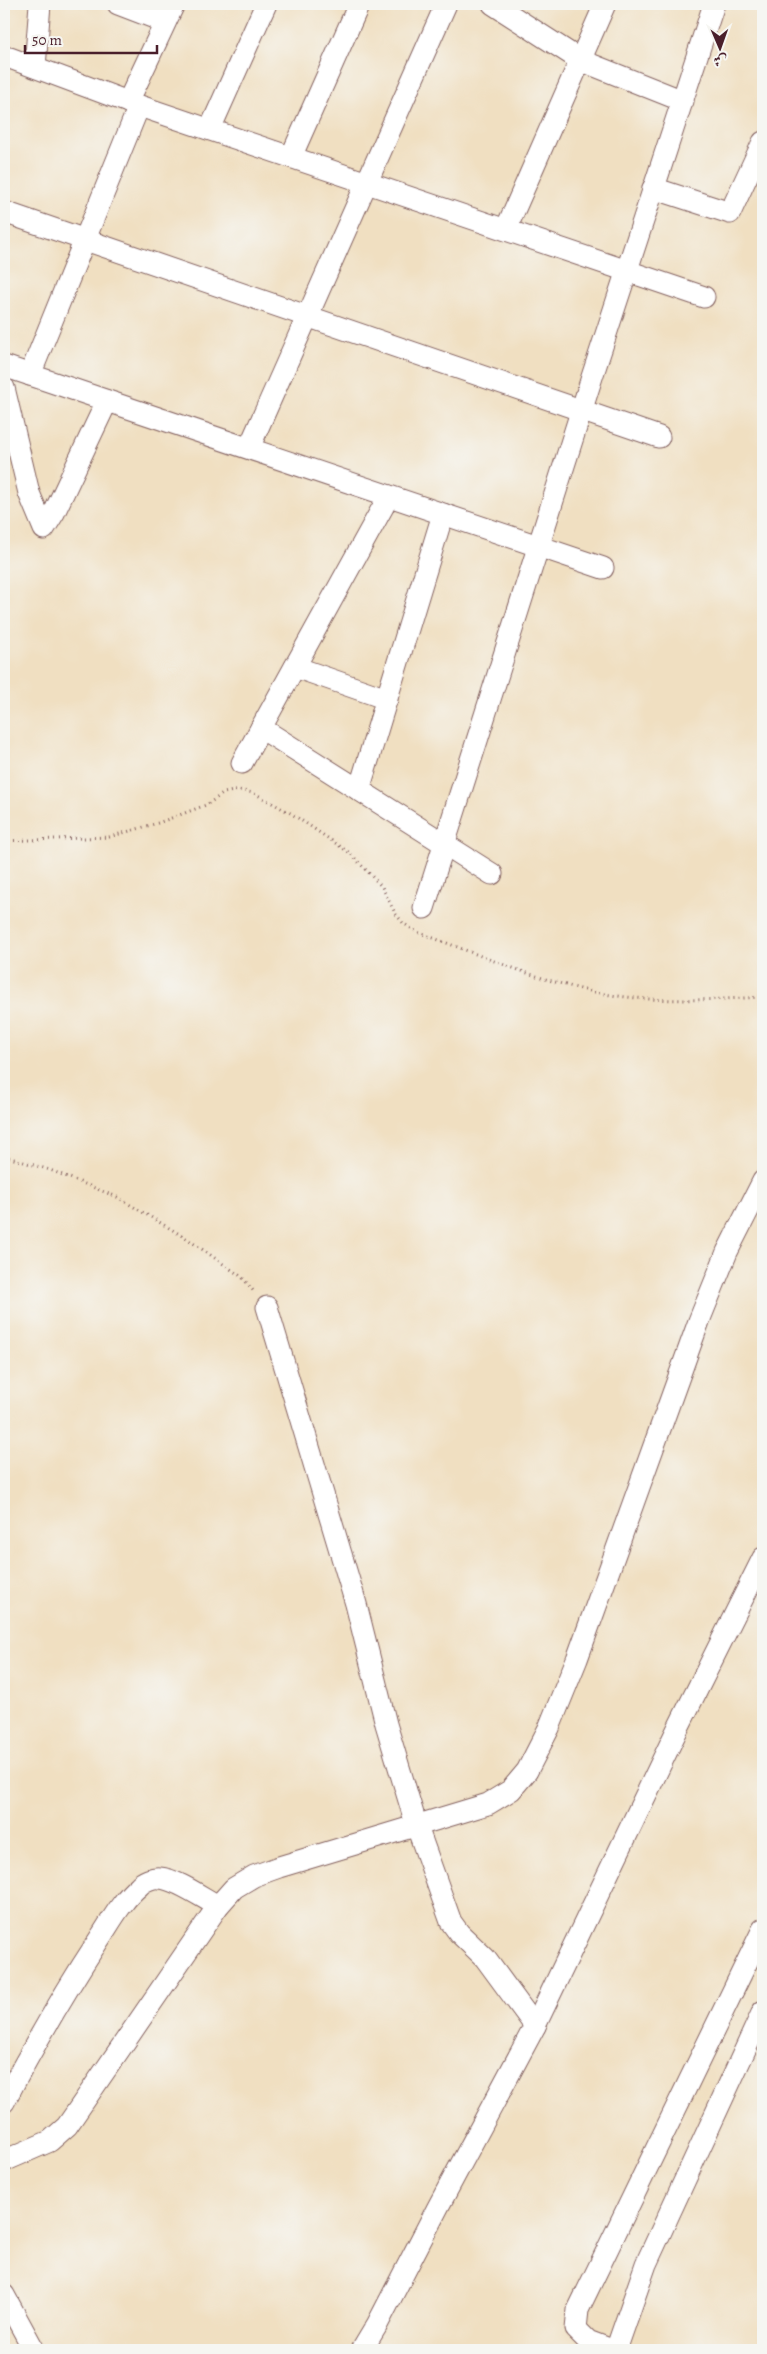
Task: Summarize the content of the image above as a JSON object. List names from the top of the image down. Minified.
{"scale_bar":"50 m","north":"bottom"}
